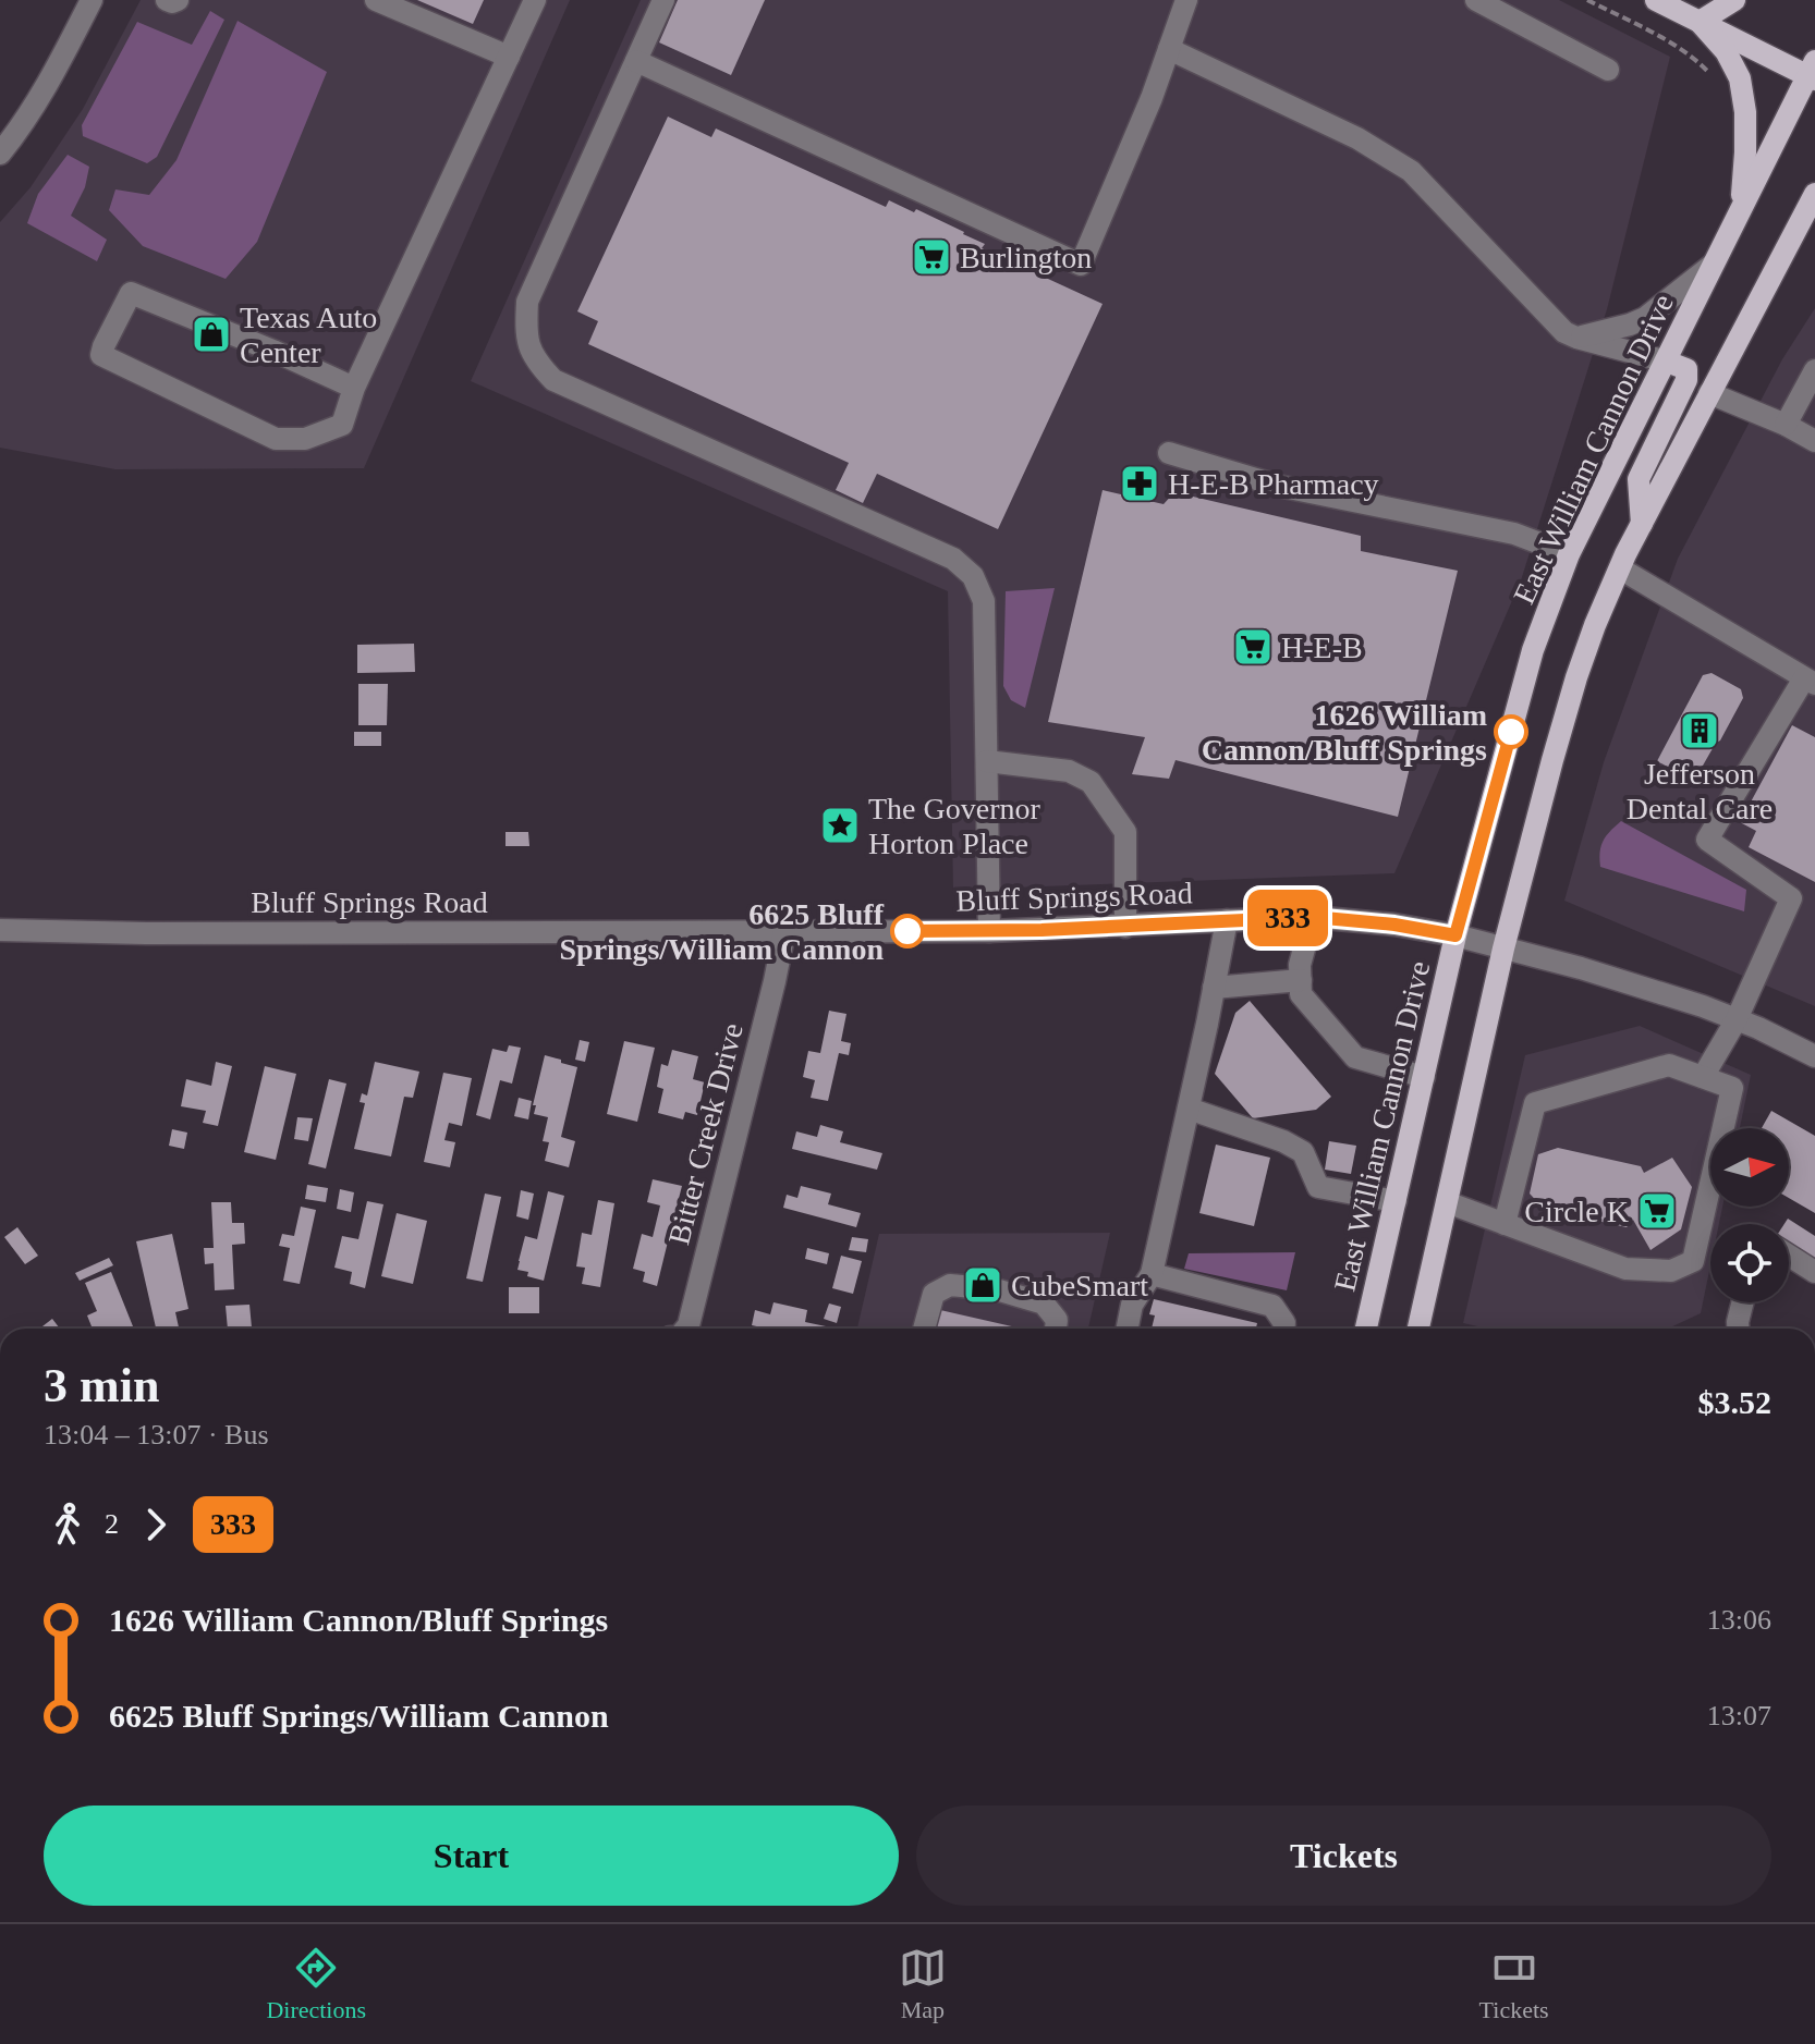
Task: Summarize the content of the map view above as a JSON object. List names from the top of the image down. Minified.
{"streets":{"main road":["East William Cannon Drive"],"street":["Bluff Springs Road","Bitter Creek Drive"]},"crossings":[["East William Cannon Drive","Bluff Springs Road"],["Bluff Springs Road","Bitter Creek Drive"]],"places":{"supermarket":["Burlington","H-E-B","Circle K"],"shop":["Texas Auto Center","CubeSmart"],"pharmacy":["H-E-B Pharmacy"],"building":["Jefferson Dental Care"],"other":["1626 William Cannon/Bluff Springs","6625 Bluff Springs/William Cannon"],"place":["The Governor Horton Place"]},"lines":["bus line 333"],"north":"right","page":{"on_map":"333","heading":["3 min","13:04 – 13:07 · Bus","$3.52"],"legs":["2","333"],"list":[{"name":"1626 William Cannon/Bluff Springs","value":"13:06"},{"name":"6625 Bluff Springs/William Cannon","value":"13:07"}],"buttons":["Start","Tickets"],"tabs":["Directions","Map","Tickets"]}}
